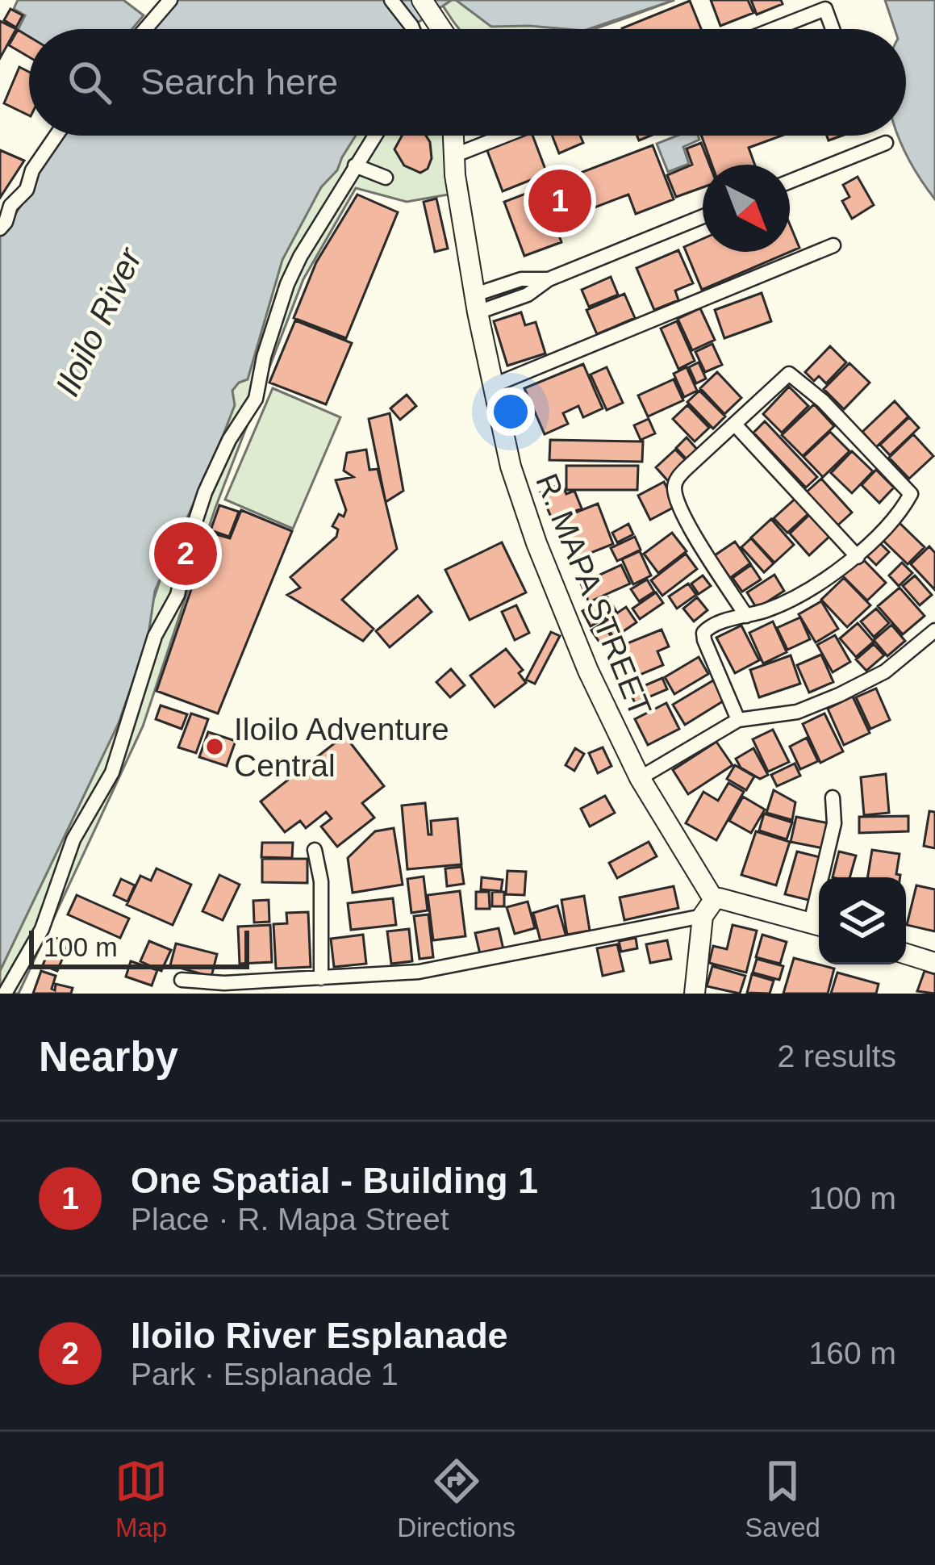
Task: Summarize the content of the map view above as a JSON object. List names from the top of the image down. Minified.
{"streets":{"main road":["R. MAPA STREET"]},"water":["Iloilo River"],"places":["Iloilo Adventure Central"],"scale_bar":"100 m","north":"bottom right","page":{"search":"Search here","pins":["1","2"],"scale":"100 m","heading":["Nearby","2 results"],"list":[{"mark":"1","name":"One Spatial - Building 1","note":"Place · R. Mapa Street","value":"100 m"},{"mark":"2","name":"Iloilo River Esplanade","note":"Park · Esplanade 1","value":"160 m"}],"nav":["Map","Directions","Saved"]}}
